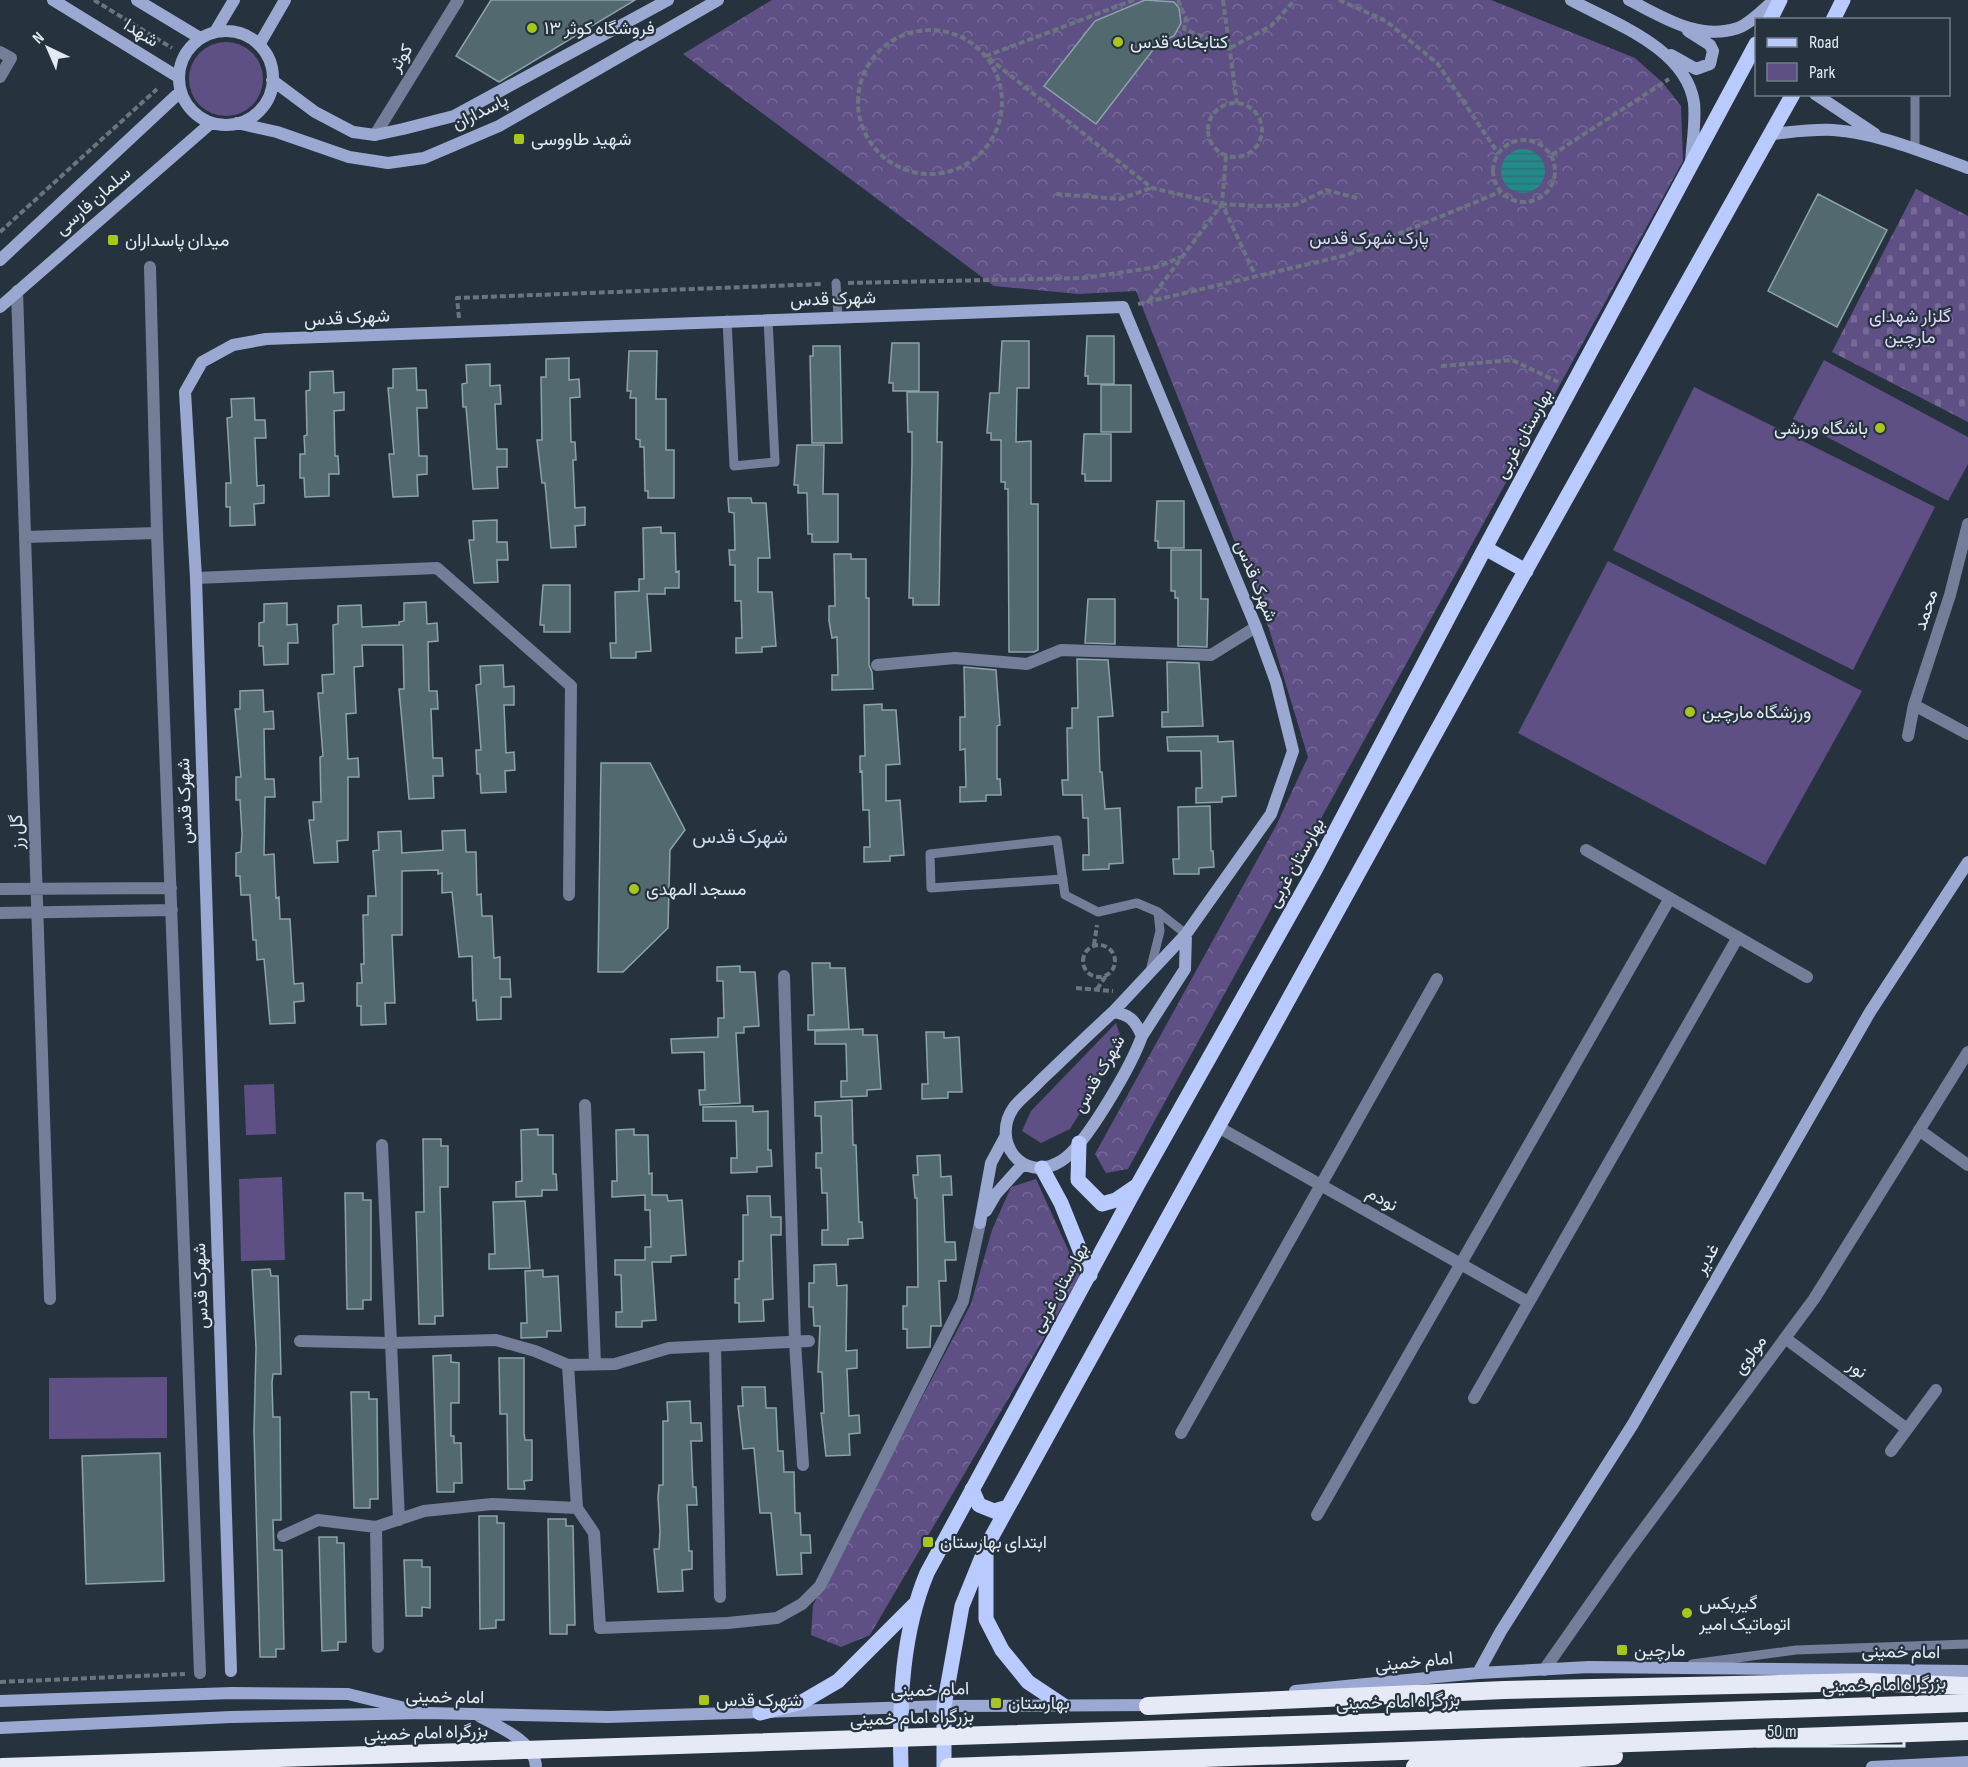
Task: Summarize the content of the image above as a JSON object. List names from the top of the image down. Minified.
{"streets":{"highway":["بزرگراه امام خمینی"],"main road":["بهارستان غربی"],"street":["شهدا","کوثر","پاسداران","سلمان فارسی","شهرک قدس","محمد","گل رز","نودم","غدیر","مولوی","نور","امام خمینی"]},"crossings":[["شهدا","پاسداران"],["شهدا","سلمان فارسی"],["کوثر","پاسداران"],["پاسداران","سلمان فارسی"],["سلمان فارسی","گل رز"],["بهارستان غربی","امام خمینی"],["غدیر","امام خمینی"],["مولوی","نور"],["مولوی","امام خمینی"]],"districts":["شهرک قدس"],"parks":["پارک شهرک قدس","گلزار شهدای مارچین"],"places":{"other":["فروشگاه کوثر ۱۳","کتابخانه قدس","باشگاه ورزشی","ورزشگاه مارچین","مسجد المهدی","گیربکس اتوماتیک امیر"],"transit":["شهید طاووسی","میدان پاسداران","ابتدای بهارستان","مارچین","شهرک قدس","بهارستان"]},"legend":["Road","Park"],"scale_bar":"50 m","north":"top left"}
